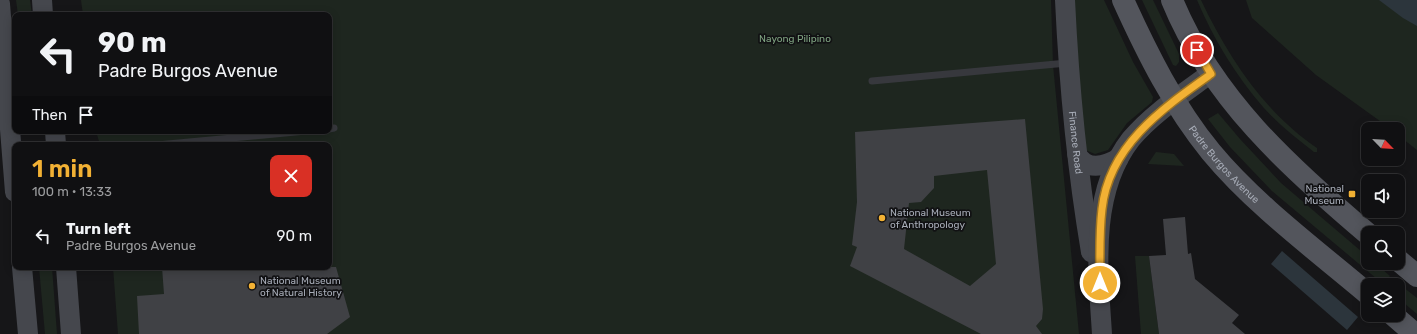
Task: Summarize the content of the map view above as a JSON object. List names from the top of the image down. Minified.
{"streets":{"main road":["Finance Road","Padre Burgos Avenue"]},"crossings":[["Finance Road","Padre Burgos Avenue"]],"parks":["Nayong Pilipino"],"places":{"transit":["National Museum"],"other":["National Museum of Anthropology","National Museum of Natural History"]},"north":"bottom right","page":{"turn":["90 m","Padre Burgos Avenue"],"then":"Then","heading":["1 min","100 m · 13:33"],"list":[{"name":"Turn left","note":"Padre Burgos Avenue","value":"90 m"}]}}
